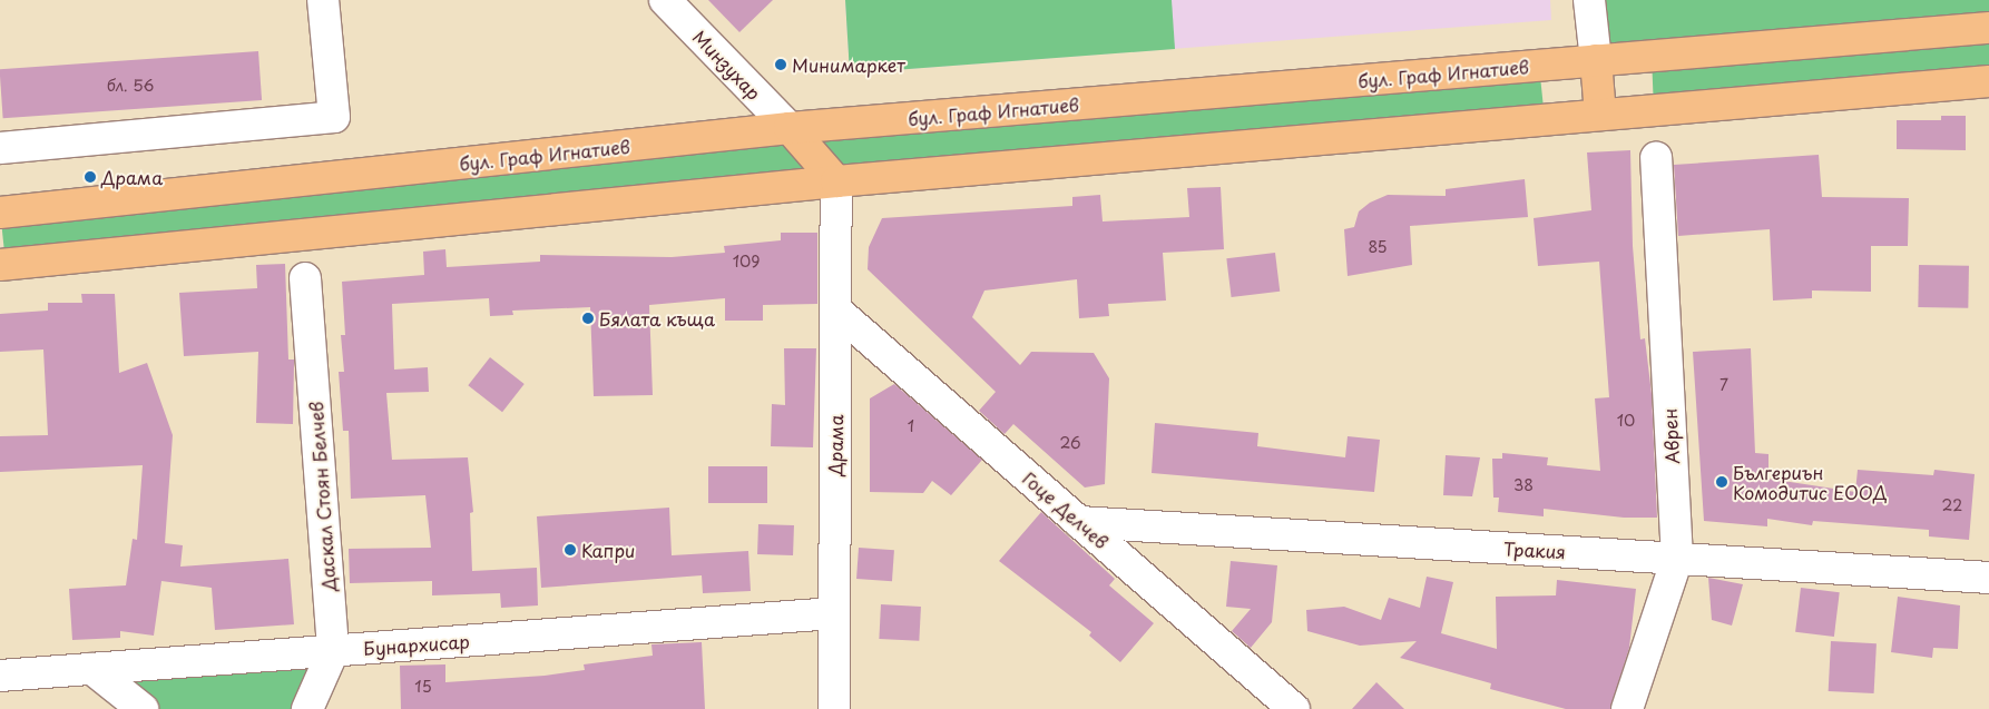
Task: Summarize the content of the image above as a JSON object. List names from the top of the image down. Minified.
{"streets":{"main road":["бул. Граф Игнатиев"],"street":["Минзухар","Аврен","Драма","Даскал Стоян Белчев","Гоце Делчев","Тракия","Бунархисар"]},"crossings":[["Минзухар","бул. Граф Игнатиев"],["Аврен","Тракия"],["Драма","Гоце Делчев"],["Драма","Бунархисар"],["Даскал Стоян Белчев","Бунархисар"],["Гоце Делчев","Тракия"]],"places":["Минимаркет","Драма","Бялата къща","Бългериън Комодитис ЕООД","Капри"],"house_numbers":["бл. 56","85","109","7","10","1","26","38","22","15"]}
